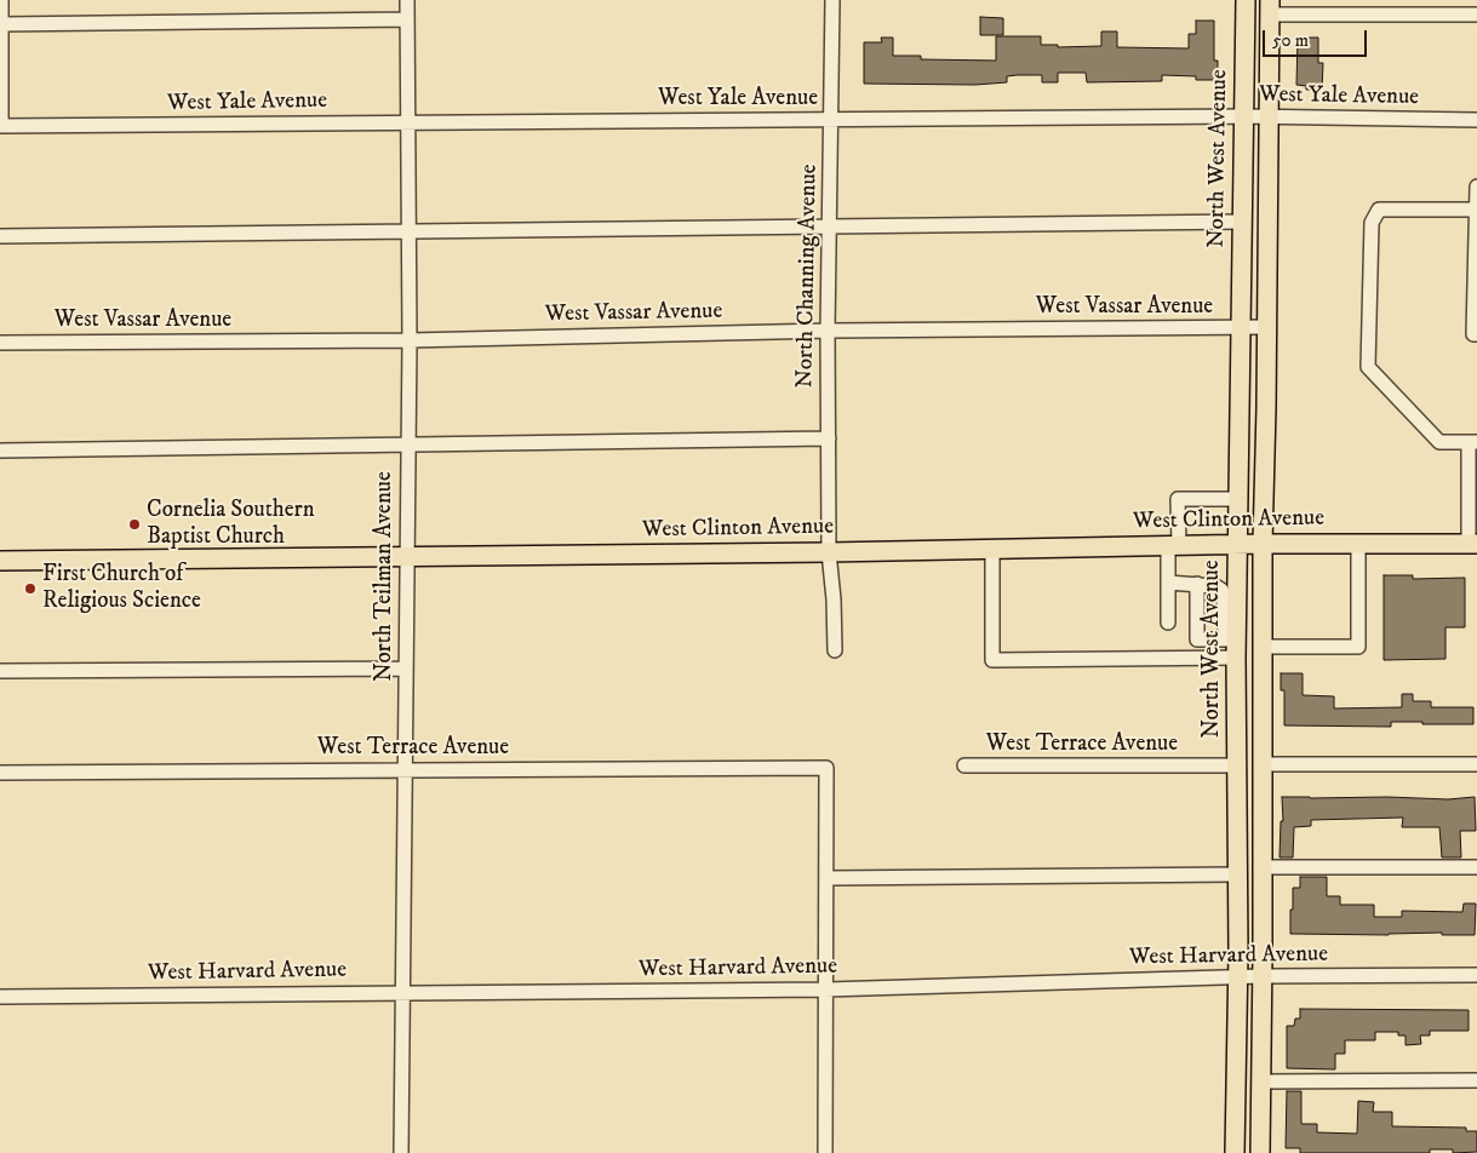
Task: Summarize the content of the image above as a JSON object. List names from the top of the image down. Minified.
{"streets":{"main road":["North West Avenue","West Clinton Avenue"],"street":["West Yale Avenue","North Channing Avenue","West Vassar Avenue","North Teilman Avenue","West Terrace Avenue","West Harvard Avenue"]},"crossings":[["West Yale Avenue","North West Avenue"],["West Yale Avenue","North Channing Avenue"],["West Yale Avenue","North Teilman Avenue"],["North West Avenue","West Vassar Avenue"],["North West Avenue","West Clinton Avenue"],["North West Avenue","West Terrace Avenue"],["North West Avenue","West Harvard Avenue"],["North Channing Avenue","West Vassar Avenue"],["North Channing Avenue","West Clinton Avenue"],["West Vassar Avenue","North Teilman Avenue"],["West Clinton Avenue","North Teilman Avenue"],["North Teilman Avenue","West Terrace Avenue"],["North Teilman Avenue","West Harvard Avenue"]],"places":["Cornelia Southern Baptist Church","First Church of Religious Science"],"scale_bar":"50 m"}
